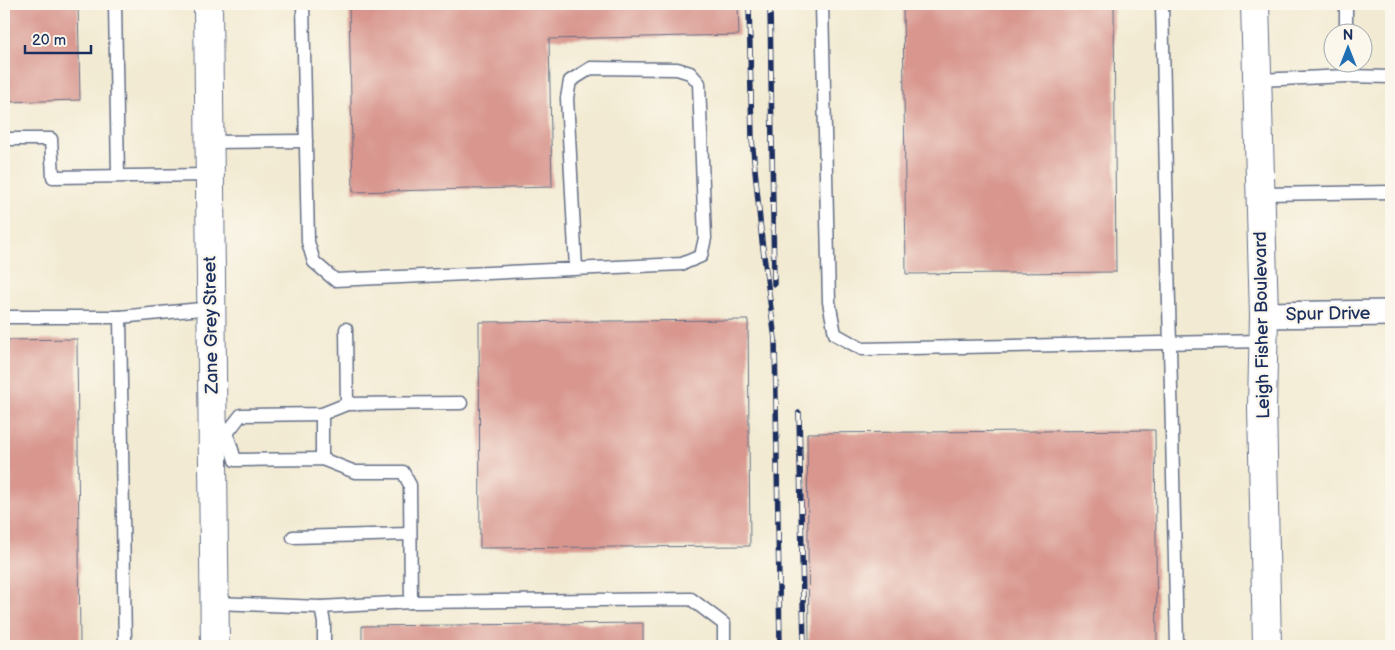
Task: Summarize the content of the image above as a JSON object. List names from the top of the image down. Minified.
{"streets":{"street":["Spur Drive","Zane Grey Street","Leigh Fisher Boulevard"]},"crossings":[["Spur Drive","Leigh Fisher Boulevard"]],"scale_bar":"20 m","north":"top"}
